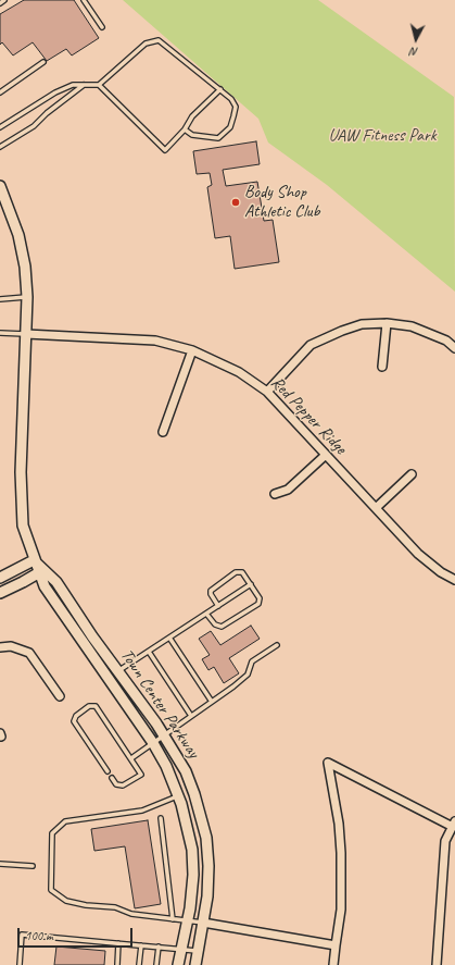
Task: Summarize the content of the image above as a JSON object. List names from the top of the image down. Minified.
{"streets":{"street":["Red Pepper Ridge","Town Center Parkway"]},"crossings":[["Red Pepper Ridge","Town Center Parkway"]],"parks":["UAW Fitness Park"],"places":["Body Shop Athletic Club"],"scale_bar":"100 m","north":"bottom"}
